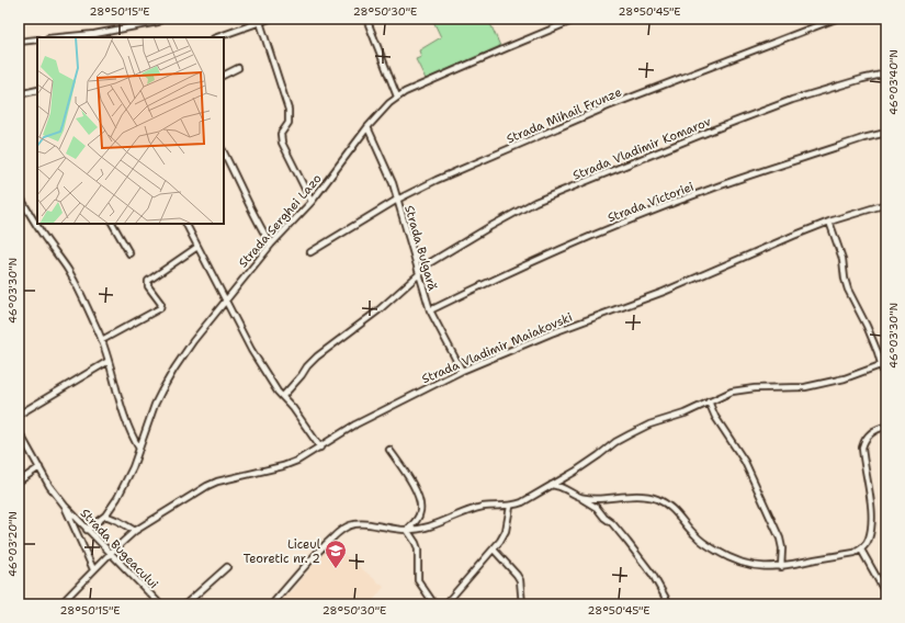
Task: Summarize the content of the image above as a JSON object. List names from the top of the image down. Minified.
{"streets":{"street":["Strada Mihail Frunze","Strada Vladimir Komarov","Strada Victoriei","Strada Serghei Lazo","Strada Bulgară","Strada Vladimir Maiakovski","Strada Bugeacului"]},"crossings":[["Strada Mihail Frunze","Strada Bulgară"],["Strada Vladimir Komarov","Strada Bulgară"],["Strada Victoriei","Strada Bulgară"],["Strada Serghei Lazo","Strada Bulgară"],["Strada Serghei Lazo","Strada Bugeacului"],["Strada Bulgară","Strada Vladimir Maiakovski"],["Strada Vladimir Maiakovski","Strada Bugeacului"]],"places":{"school or university":["Liceul Teoretic nr. 2"]},"coordinates":["28°50'15\"E","28°50'30\"E","28°50'45\"E","46°03'40\"N","46°03'30\"N","46°03'20\"N"]}
